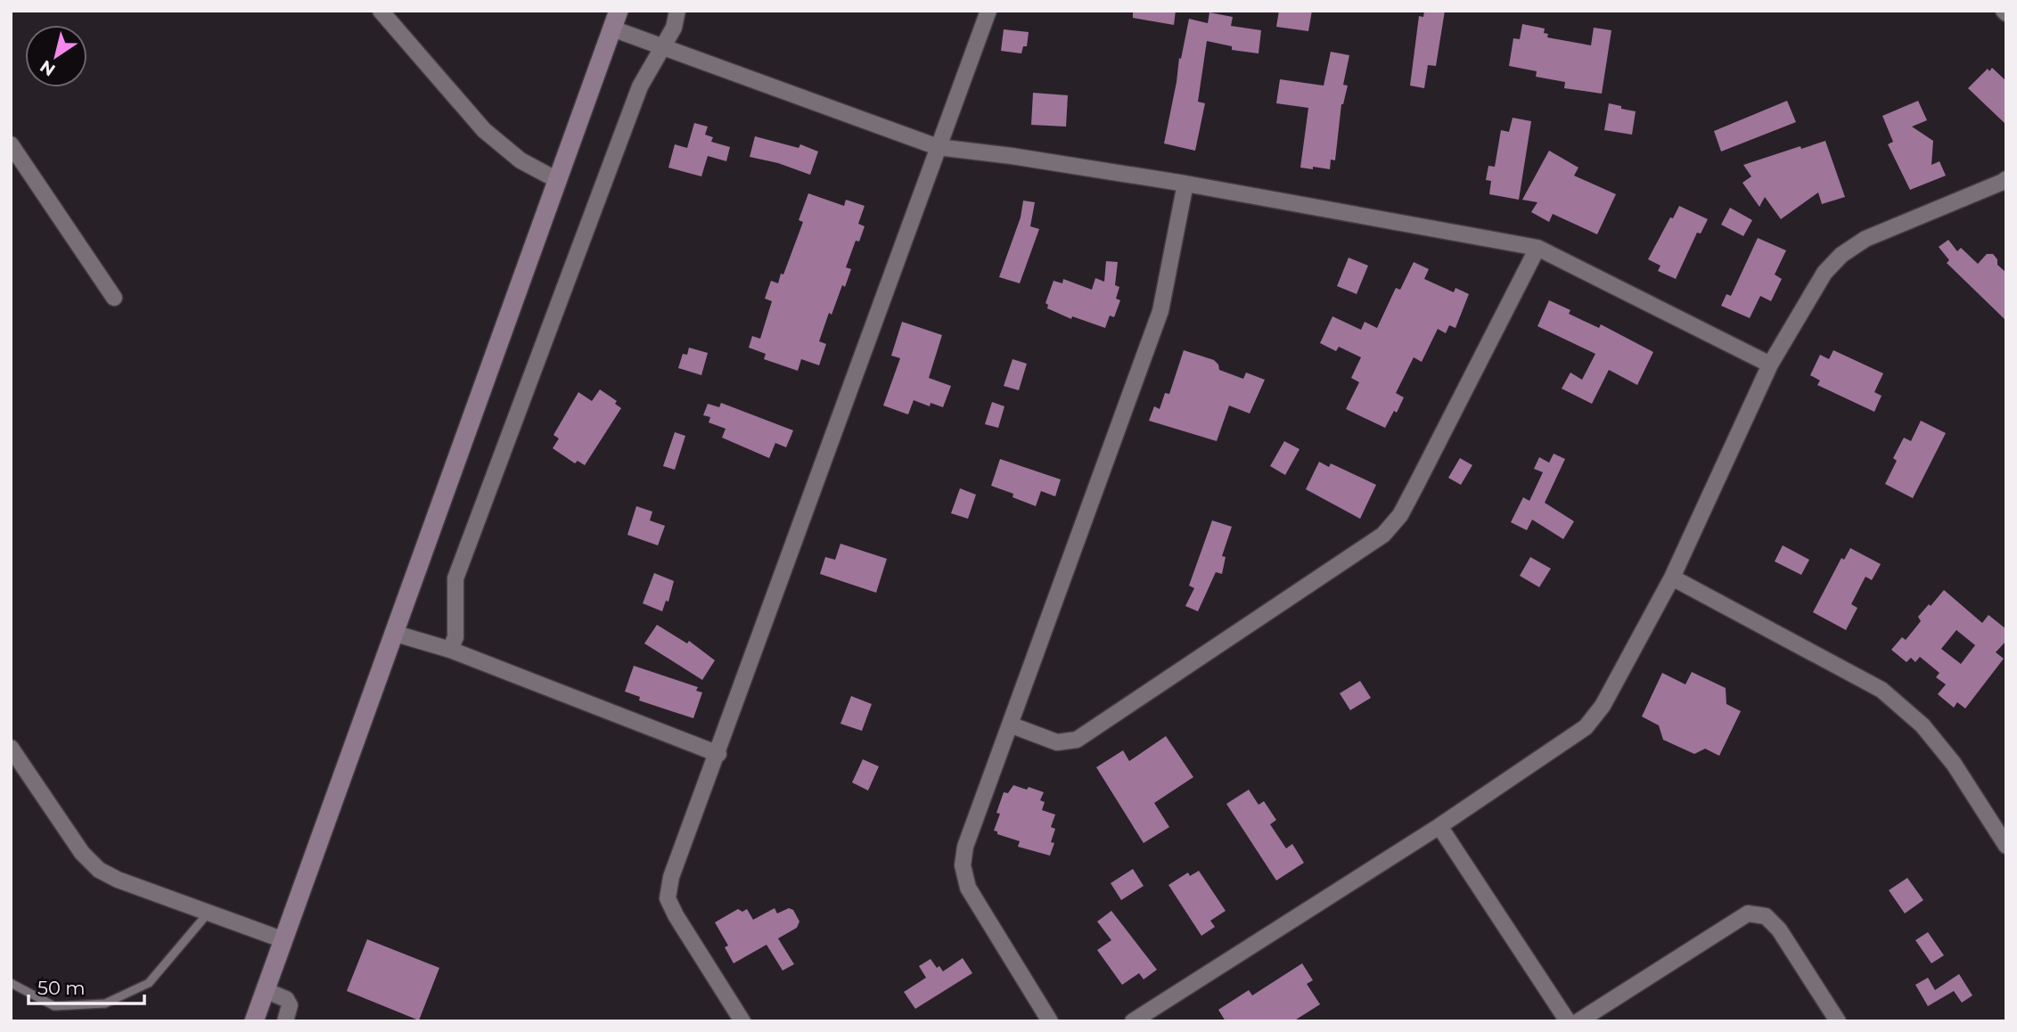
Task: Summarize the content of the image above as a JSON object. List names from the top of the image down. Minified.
{"scale_bar":"50 m","north":"bottom left"}
